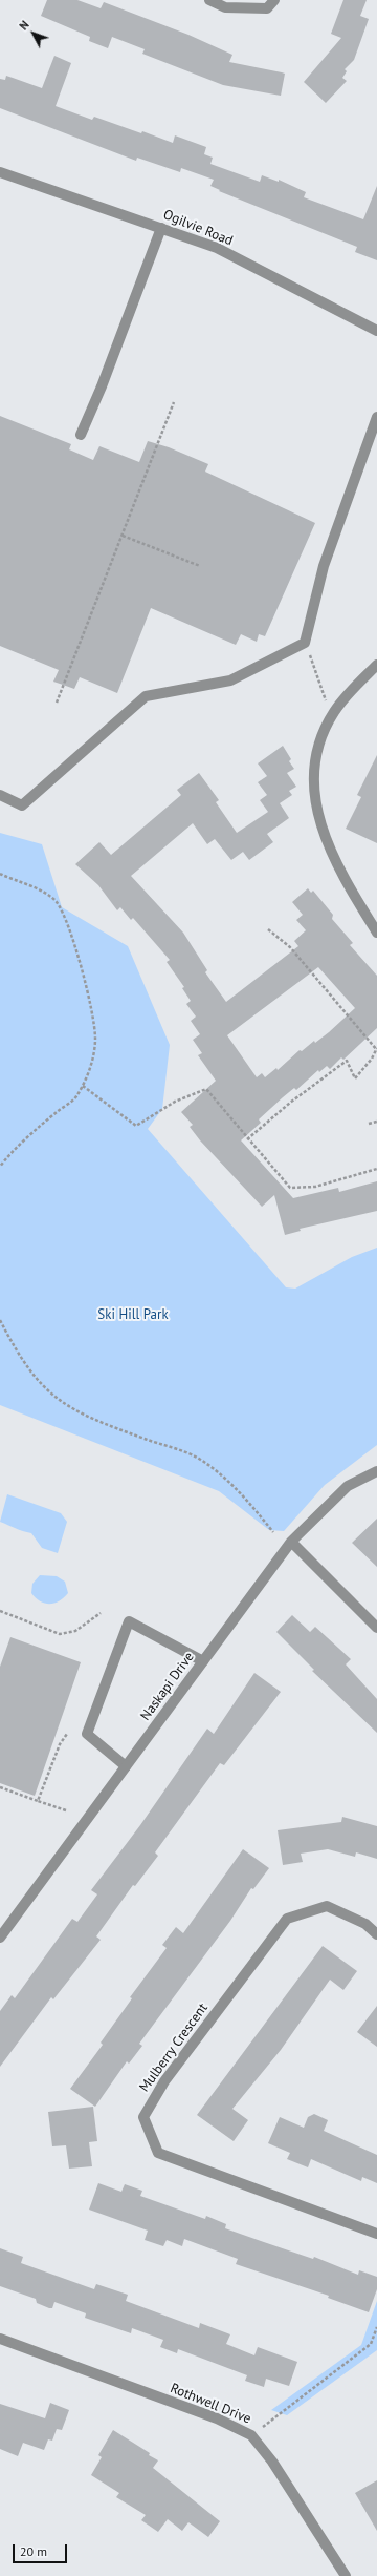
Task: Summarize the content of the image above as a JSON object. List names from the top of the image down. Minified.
{"streets":{"street":["Ogilvie Road","Naskapi Drive","Mulberry Crescent","Rothwell Drive"]},"parks":["Ski Hill Park"],"scale_bar":"20 m","north":"top left"}
